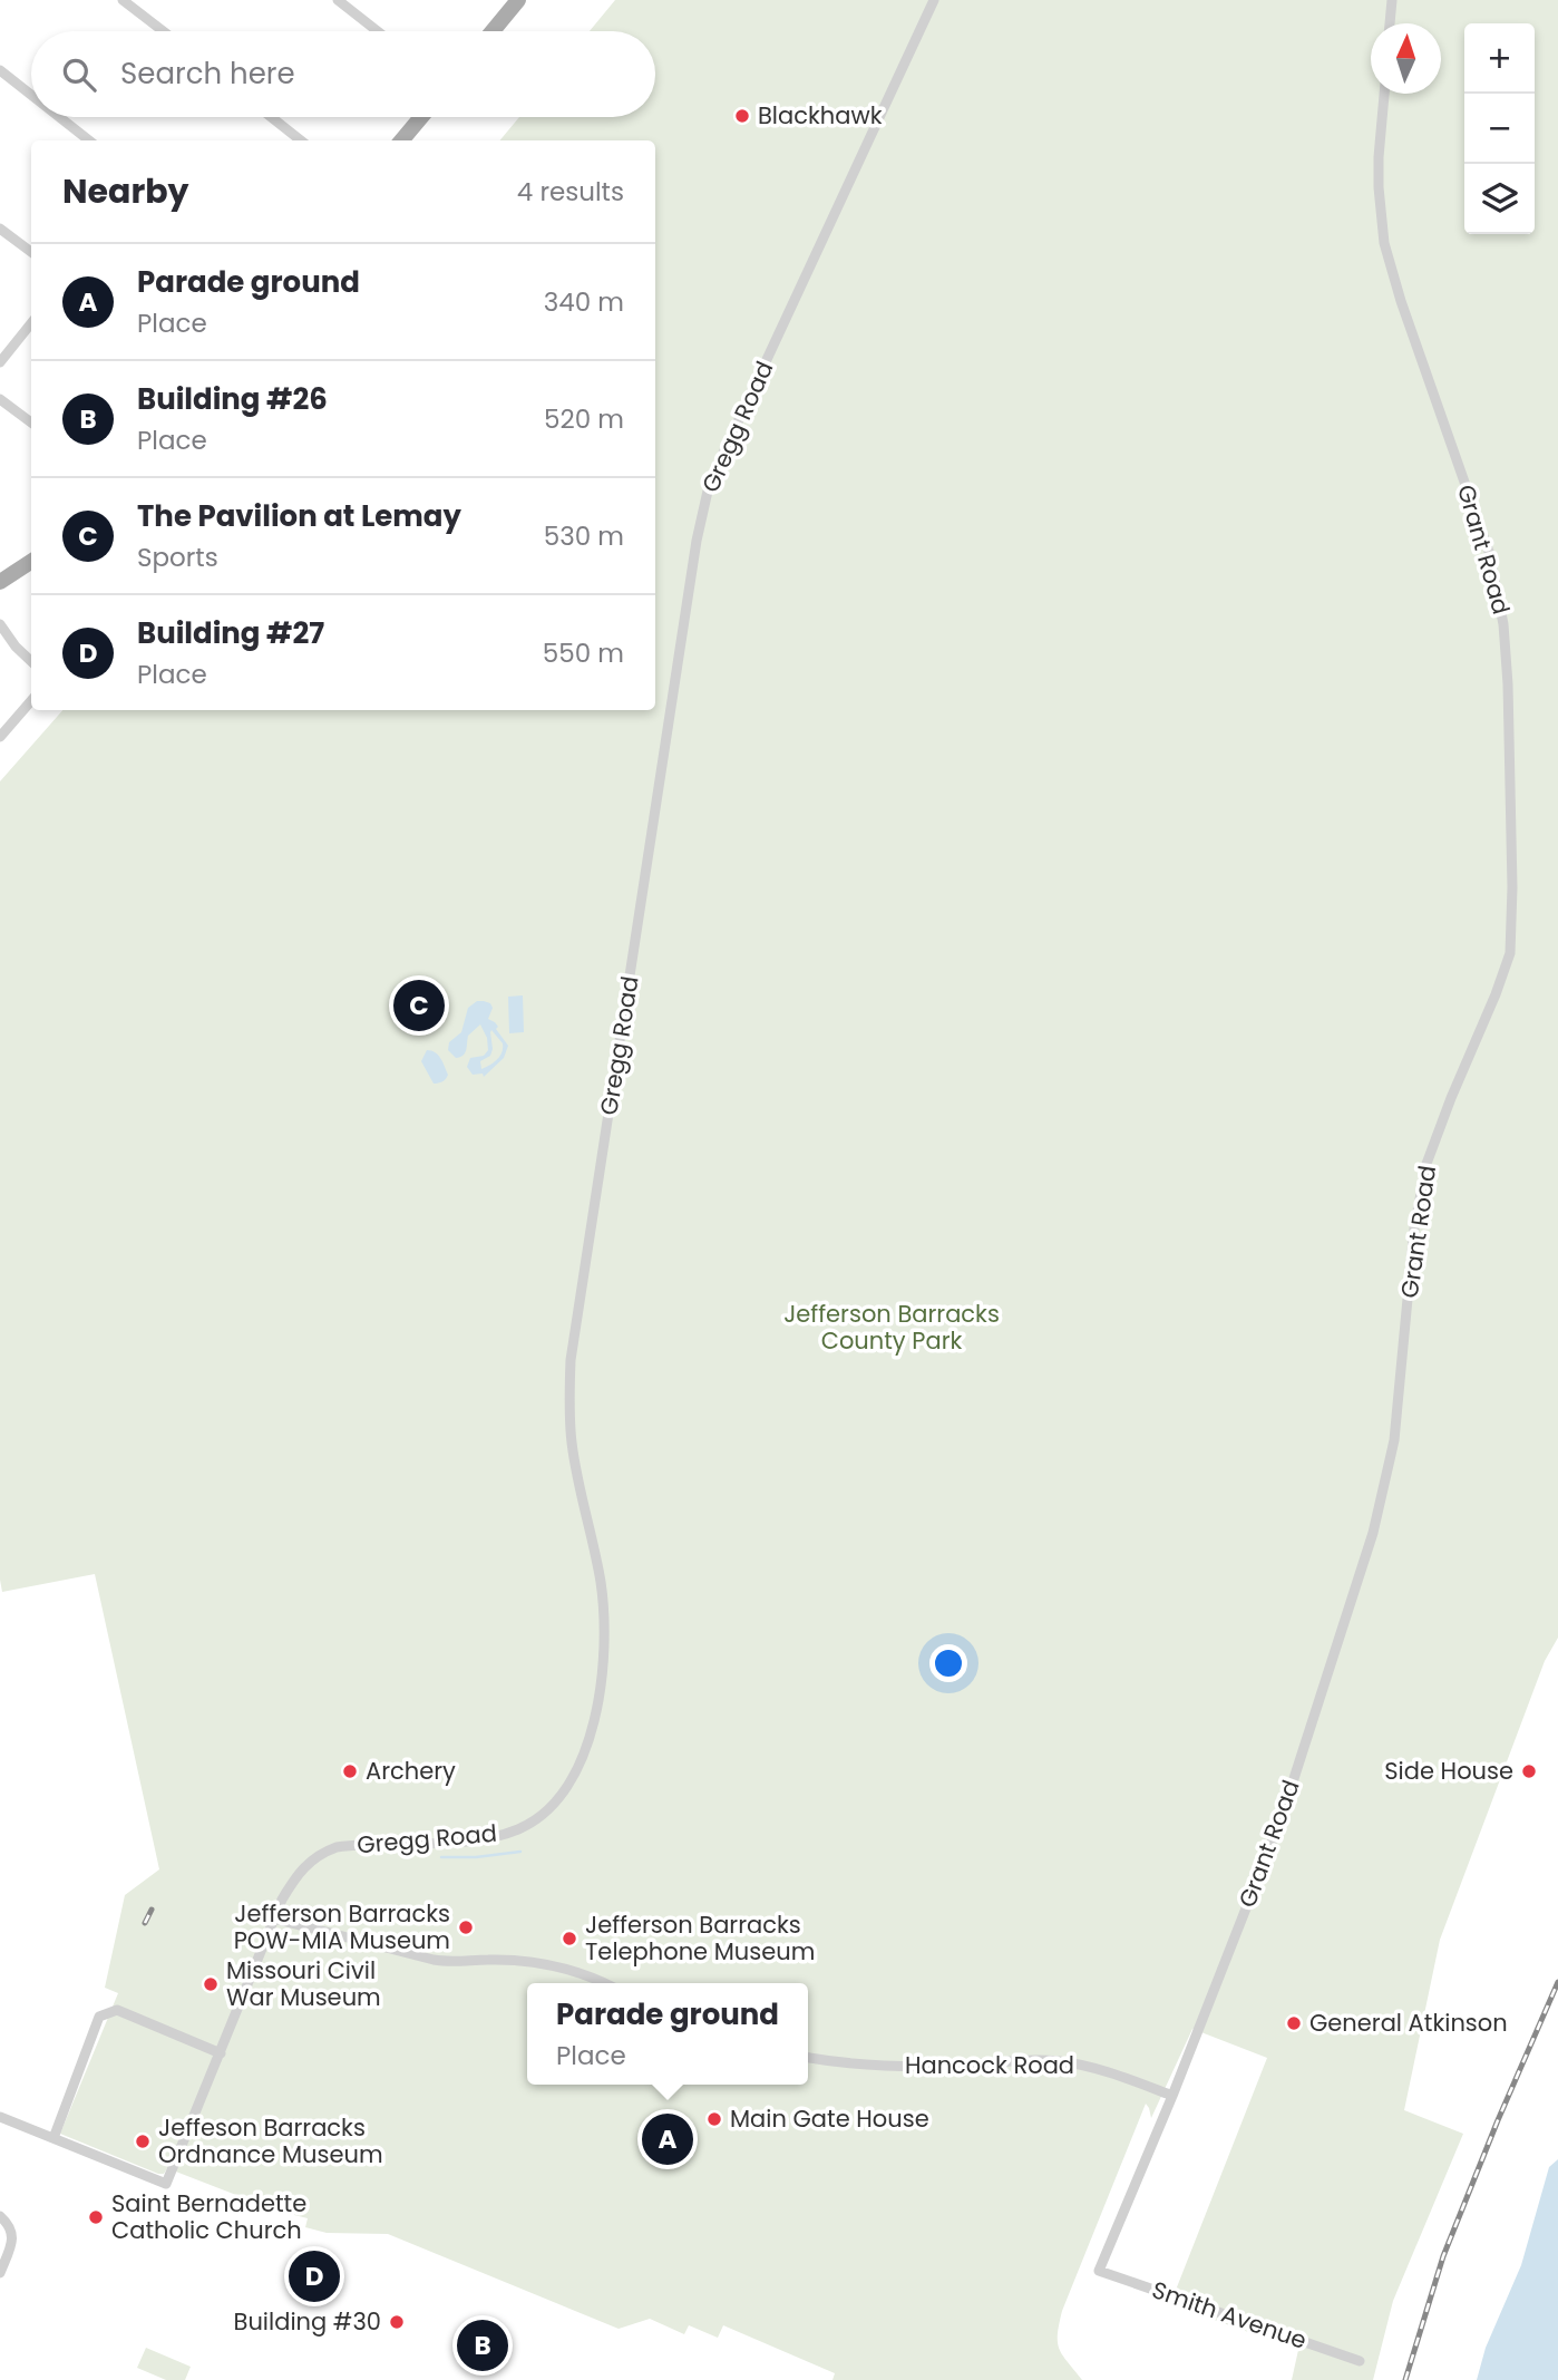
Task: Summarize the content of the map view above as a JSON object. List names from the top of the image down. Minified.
{"streets":{"street":["Gregg Road","Grant Road","Hancock Road","Smith Avenue"]},"crossings":[["Grant Road","Hancock Road"],["Grant Road","Smith Avenue"]],"parks":["Jefferson Barracks County Park"],"places":["Blackhawk","Archery","Side House","Jefferson Barracks POW-MIA Museum","Jefferson Barracks Telephone Museum","Missouri Civil War Museum","General Atkinson","Main Gate House","Jeffeson Barracks Ordnance Museum","Saint Bernadette Catholic Church","Building #30"],"north":"top","page":{"map_buttons":["+","−"],"search":"Search here","heading":["Nearby","4 results"],"list":[{"mark":"A","name":"Parade ground","note":"Place","value":"340 m"},{"mark":"B","name":"Building #26","note":"Place","value":"520 m"},{"mark":"C","name":"The Pavilion at Lemay","note":"Sports","value":"530 m"},{"mark":"D","name":"Building #27","note":"Place","value":"550 m"}],"pins":["C","A","D","B"],"popup":["Parade ground","Place"]}}
